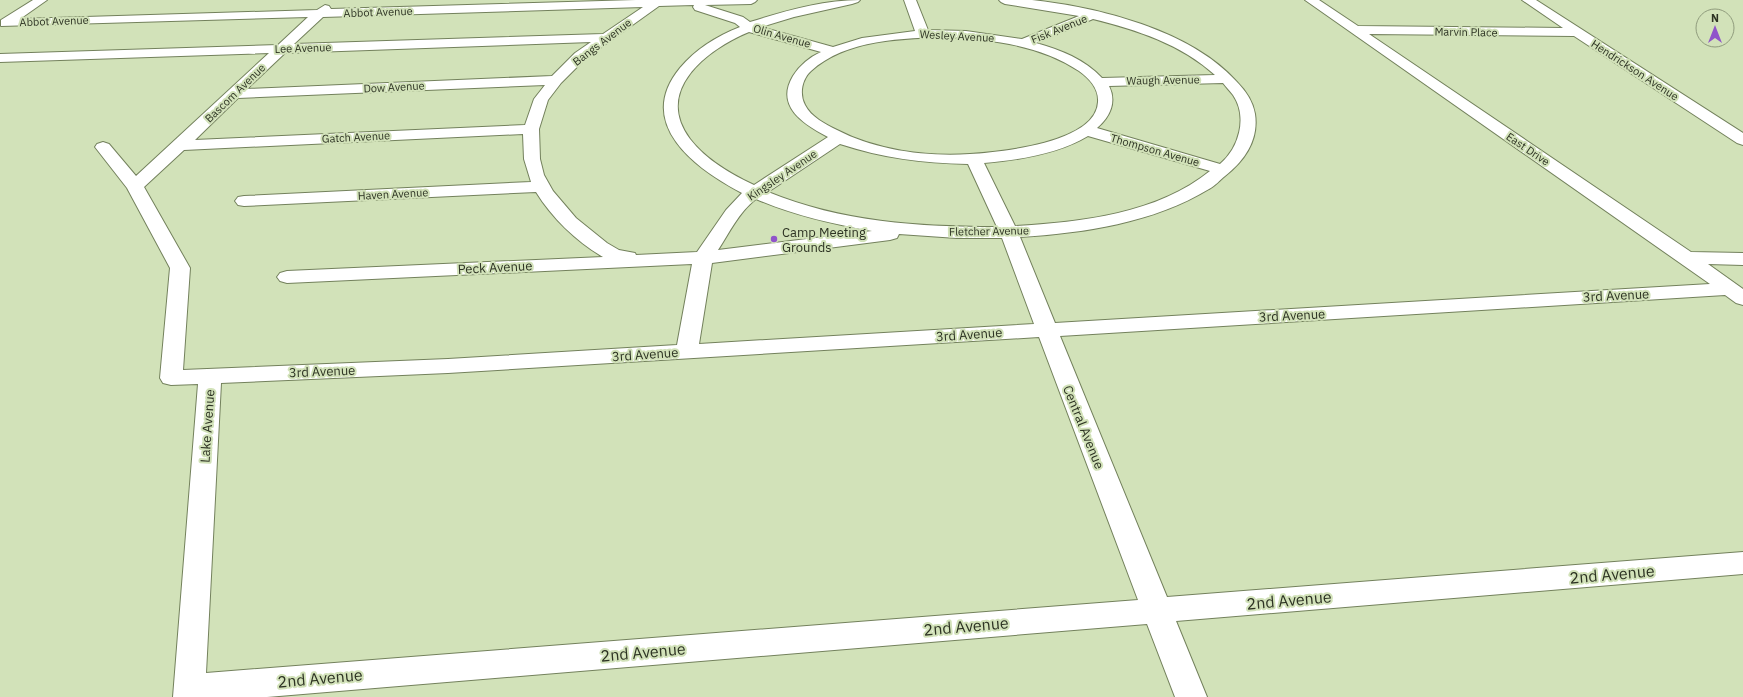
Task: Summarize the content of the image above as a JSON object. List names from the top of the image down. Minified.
{"streets":{"street":["Abbot Avenue","Fisk Avenue","Marvin Place","Olin Avenue","Wesley Avenue","Bangs Avenue","Lee Avenue","Hendrickson Avenue","Waugh Avenue","Dow Avenue","Bascom Avenue","Gatch Avenue","East Drive","Thompson Avenue","Kingsley Avenue","Haven Avenue","Fletcher Avenue","Peck Avenue","3rd Avenue","Lake Avenue","Central Avenue","2nd Avenue"]},"crossings":[["Abbot Avenue","Olin Avenue"],["Abbot Avenue","Bangs Avenue"],["Abbot Avenue","Bascom Avenue"],["Fisk Avenue","Wesley Avenue"],["Fisk Avenue","Fletcher Avenue"],["Marvin Place","Hendrickson Avenue"],["Marvin Place","East Drive"],["Olin Avenue","Wesley Avenue"],["Olin Avenue","Fletcher Avenue"],["Wesley Avenue","Waugh Avenue"],["Wesley Avenue","Thompson Avenue"],["Wesley Avenue","Kingsley Avenue"],["Wesley Avenue","Central Avenue"],["Bangs Avenue","Lee Avenue"],["Bangs Avenue","Dow Avenue"],["Bangs Avenue","Gatch Avenue"],["Lee Avenue","Bascom Avenue"],["Waugh Avenue","Fletcher Avenue"],["Dow Avenue","Bascom Avenue"],["Bascom Avenue","Gatch Avenue"],["Bascom Avenue","Lake Avenue"],["East Drive","3rd Avenue"],["Thompson Avenue","Fletcher Avenue"],["Kingsley Avenue","Fletcher Avenue"],["Kingsley Avenue","Peck Avenue"],["Fletcher Avenue","Central Avenue"],["3rd Avenue","Lake Avenue"],["3rd Avenue","Central Avenue"],["Lake Avenue","2nd Avenue"],["Central Avenue","2nd Avenue"]],"places":["Camp Meeting Grounds"],"north":"top"}
